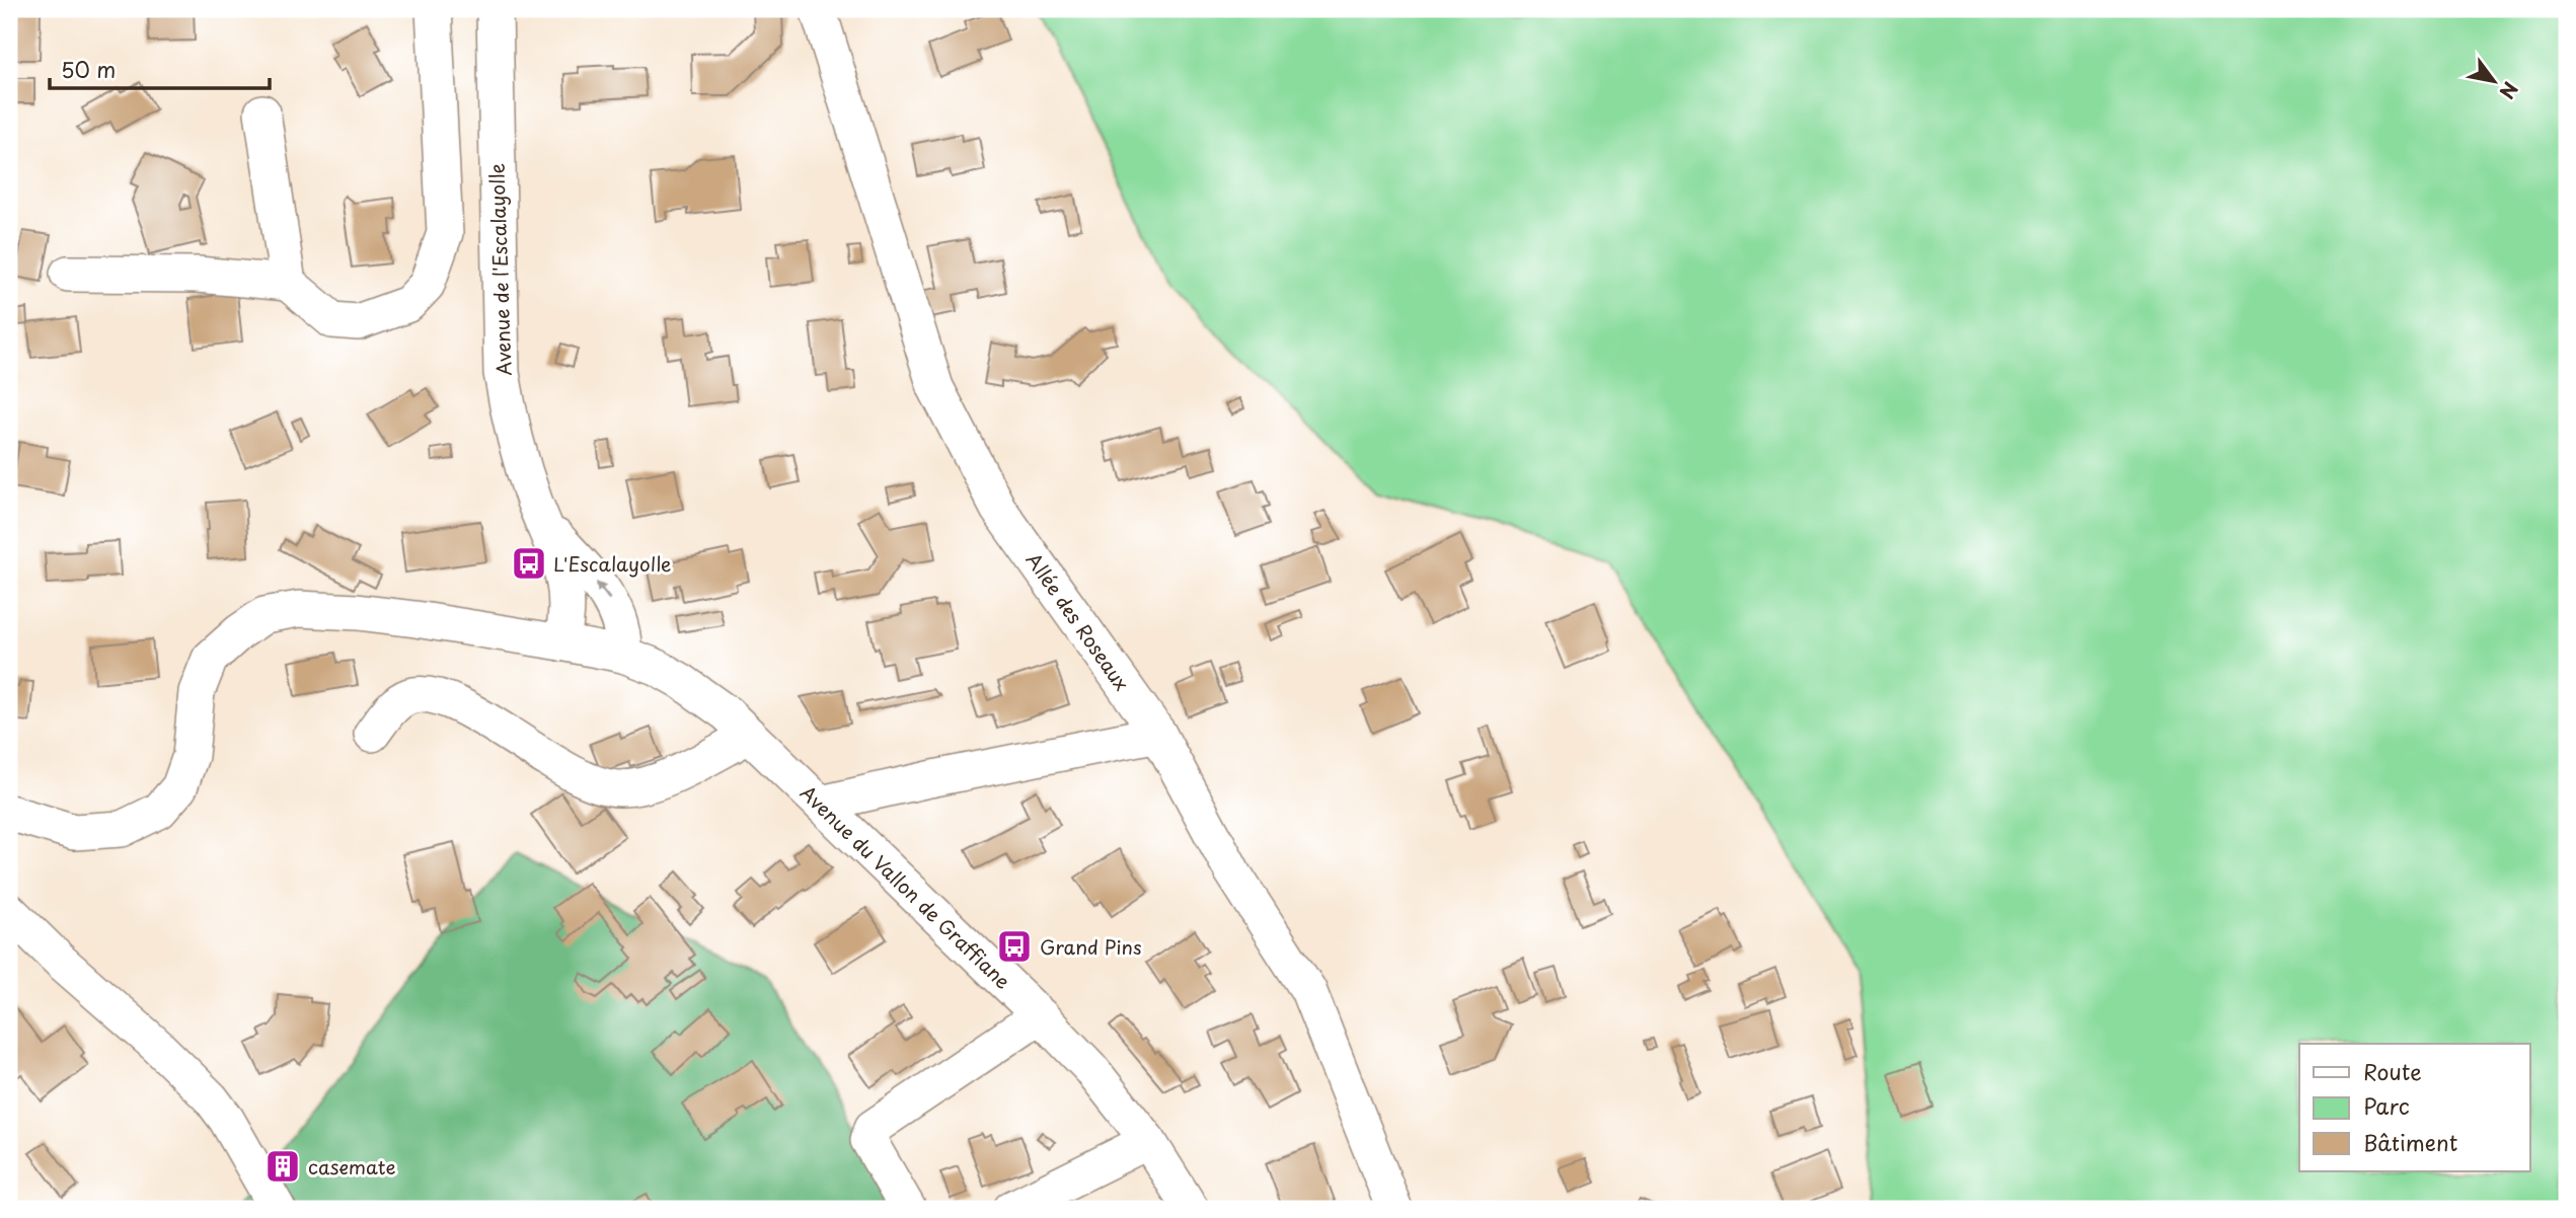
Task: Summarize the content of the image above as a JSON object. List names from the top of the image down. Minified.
{"streets":{"street":["Avenue de l'Escalayolle","Allée des Roseaux","Avenue du Vallon de Graffiane"]},"crossings":[["Avenue de l'Escalayolle","Avenue du Vallon de Graffiane"]],"places":{"bus stop":["L'Escalayolle","Grand Pins"],"building":["casemate"]},"legend":["Route","Parc","Bâtiment"],"scale_bar":"50 m","north":"bottom right"}
